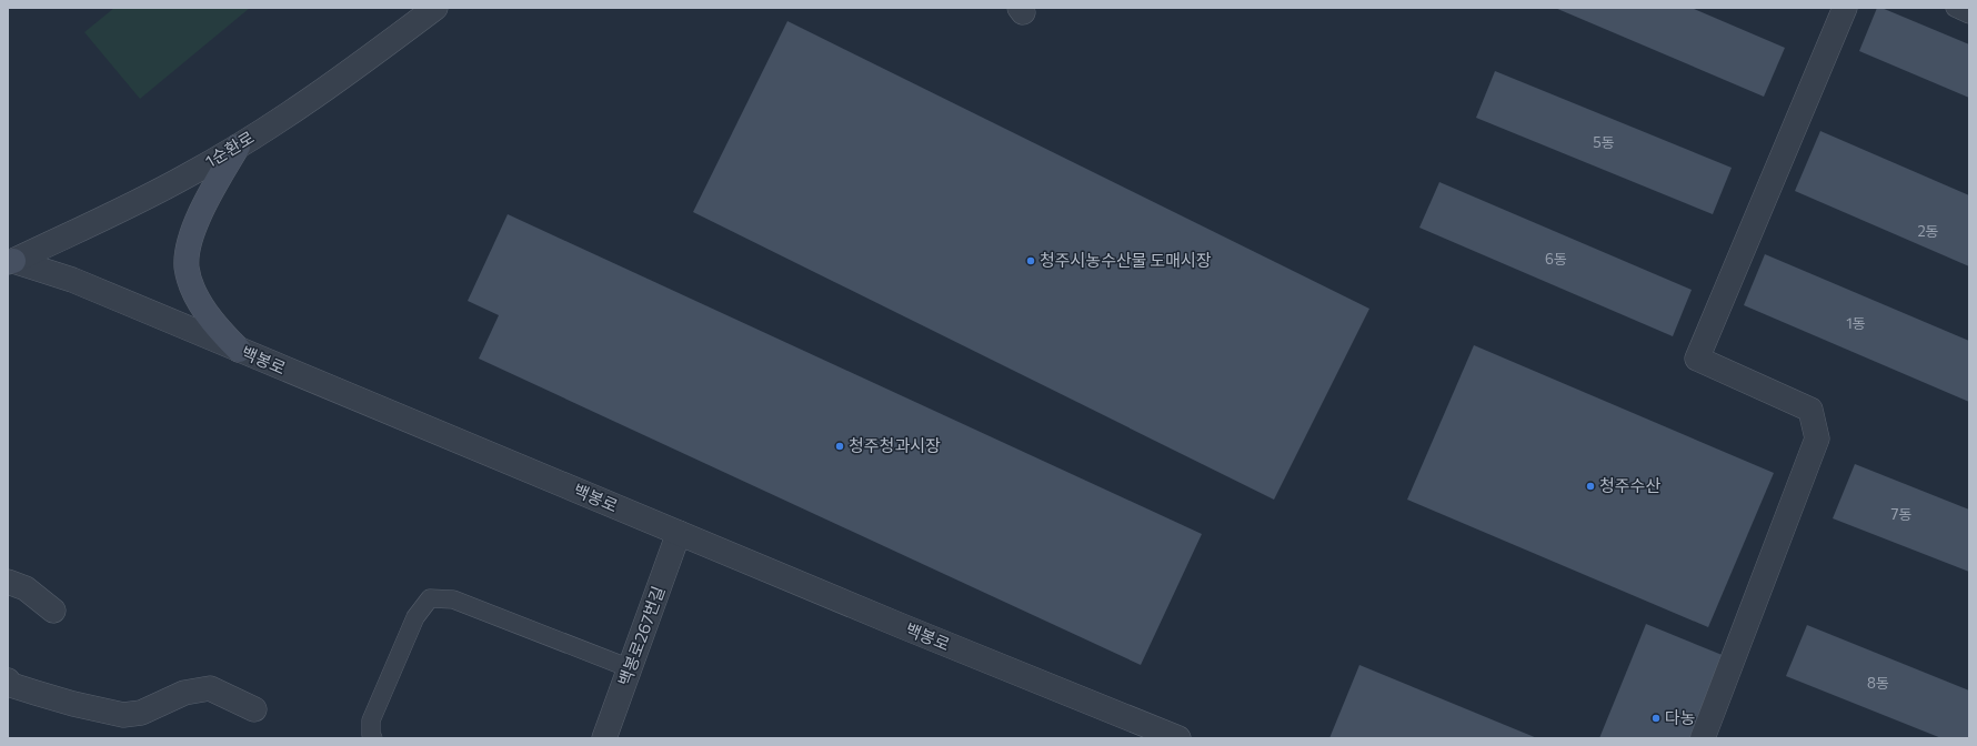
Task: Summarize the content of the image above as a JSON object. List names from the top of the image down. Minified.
{"streets":{"street":["1순환로","백봉로","백봉로267번길"]},"crossings":[["1순환로","백봉로"],["백봉로","백봉로267번길"]],"places":["청주시농수산물 도매시장","청주청과시장","청주수산","다농"],"house_numbers":["5동","2동","6동","1동","7동","8동"]}
